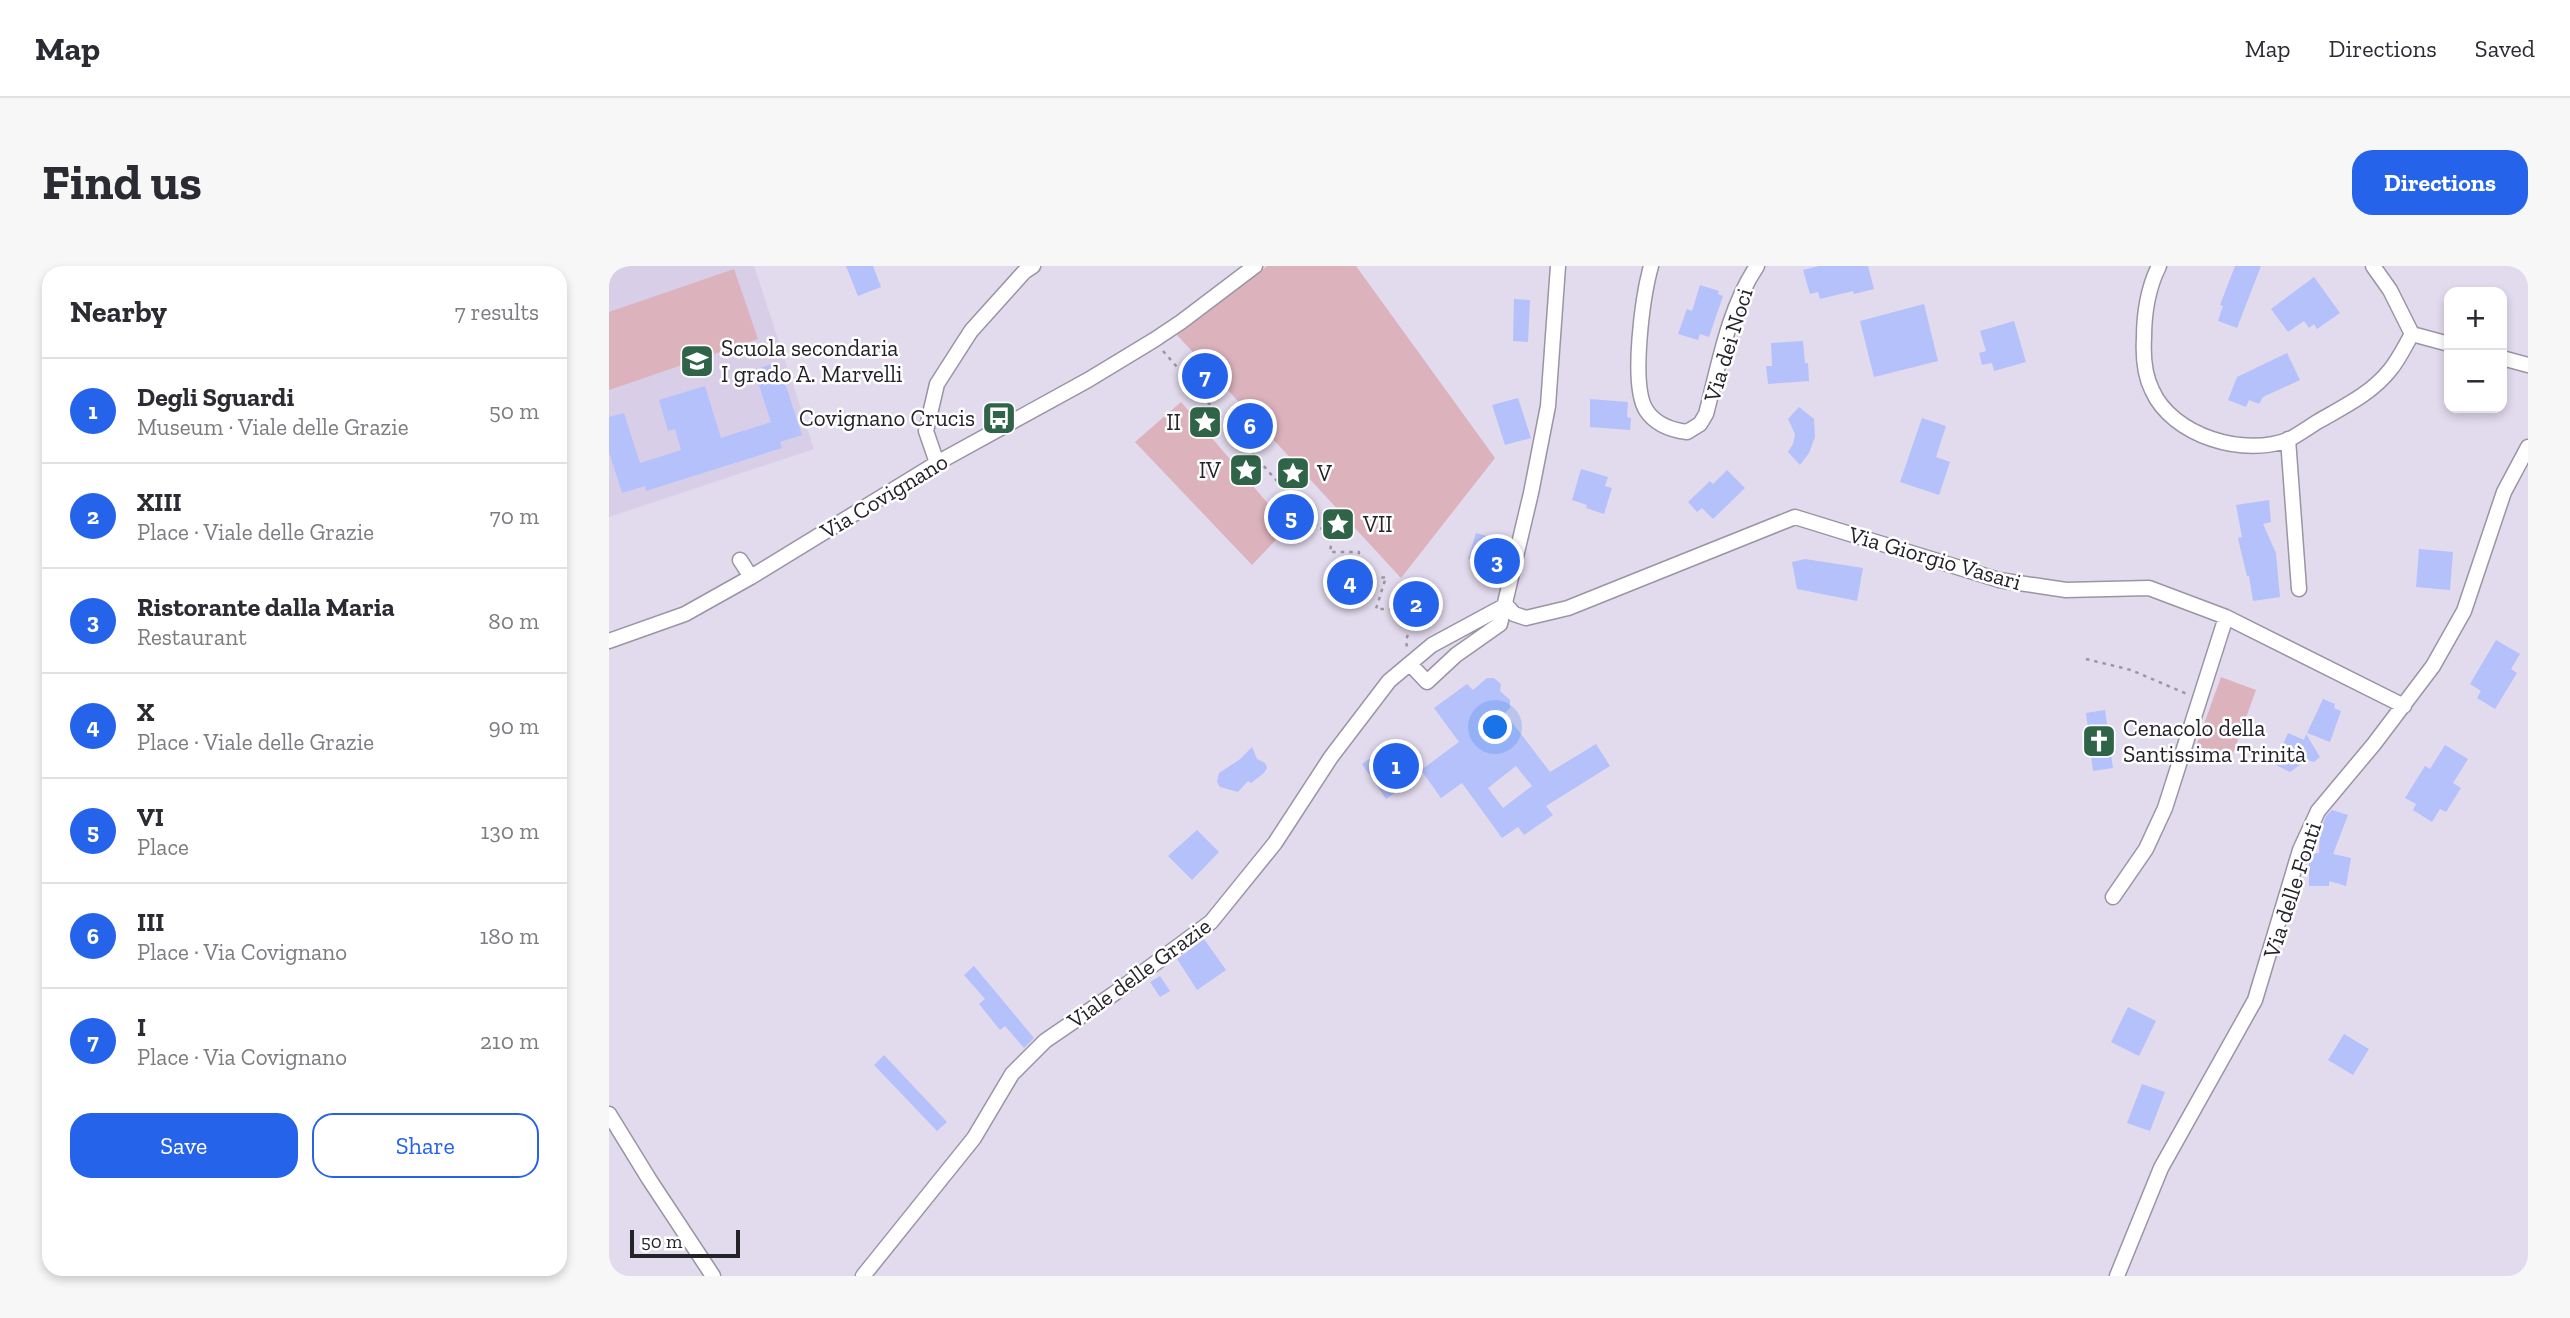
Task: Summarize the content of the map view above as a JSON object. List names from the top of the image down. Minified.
{"streets":{"street":["Via dei Noci","Via Covignano","Via Giorgio Vasari","Via delle Fonti","Viale delle Grazie"]},"crossings":[["Via Giorgio Vasari","Via delle Fonti"],["Via Giorgio Vasari","Viale delle Grazie"]],"places":{"school or university":["Scuola secondaria I grado A. Marvelli"],"bus stop":["Covignano Crucis"],"place":["II","IV","V","VII"],"church":["Cenacolo della Santissima Trinità"]},"scale_bar":"50 m","page":{"header":"Map","nav":["Map","Directions","Saved"],"buttons":["Directions",["Save","Share"]],"title":"Find us","heading":["Nearby","7 results"],"map_buttons":["+","−"],"pins":["7","6","5","3","4","2","1"],"list":[{"mark":"1","name":"Degli Sguardi","note":"Museum · Viale delle Grazie","value":"50 m"},{"mark":"2","name":"XIII","note":"Place · Viale delle Grazie","value":"70 m"},{"mark":"3","name":"Ristorante dalla Maria","note":"Restaurant","value":"80 m"},{"mark":"4","name":"X","note":"Place · Viale delle Grazie","value":"90 m"},{"mark":"5","name":"VI","note":"Place","value":"130 m"},{"mark":"6","name":"III","note":"Place · Via Covignano","value":"180 m"},{"mark":"7","name":"I","note":"Place · Via Covignano","value":"210 m"}],"scale":"50 m"}}
